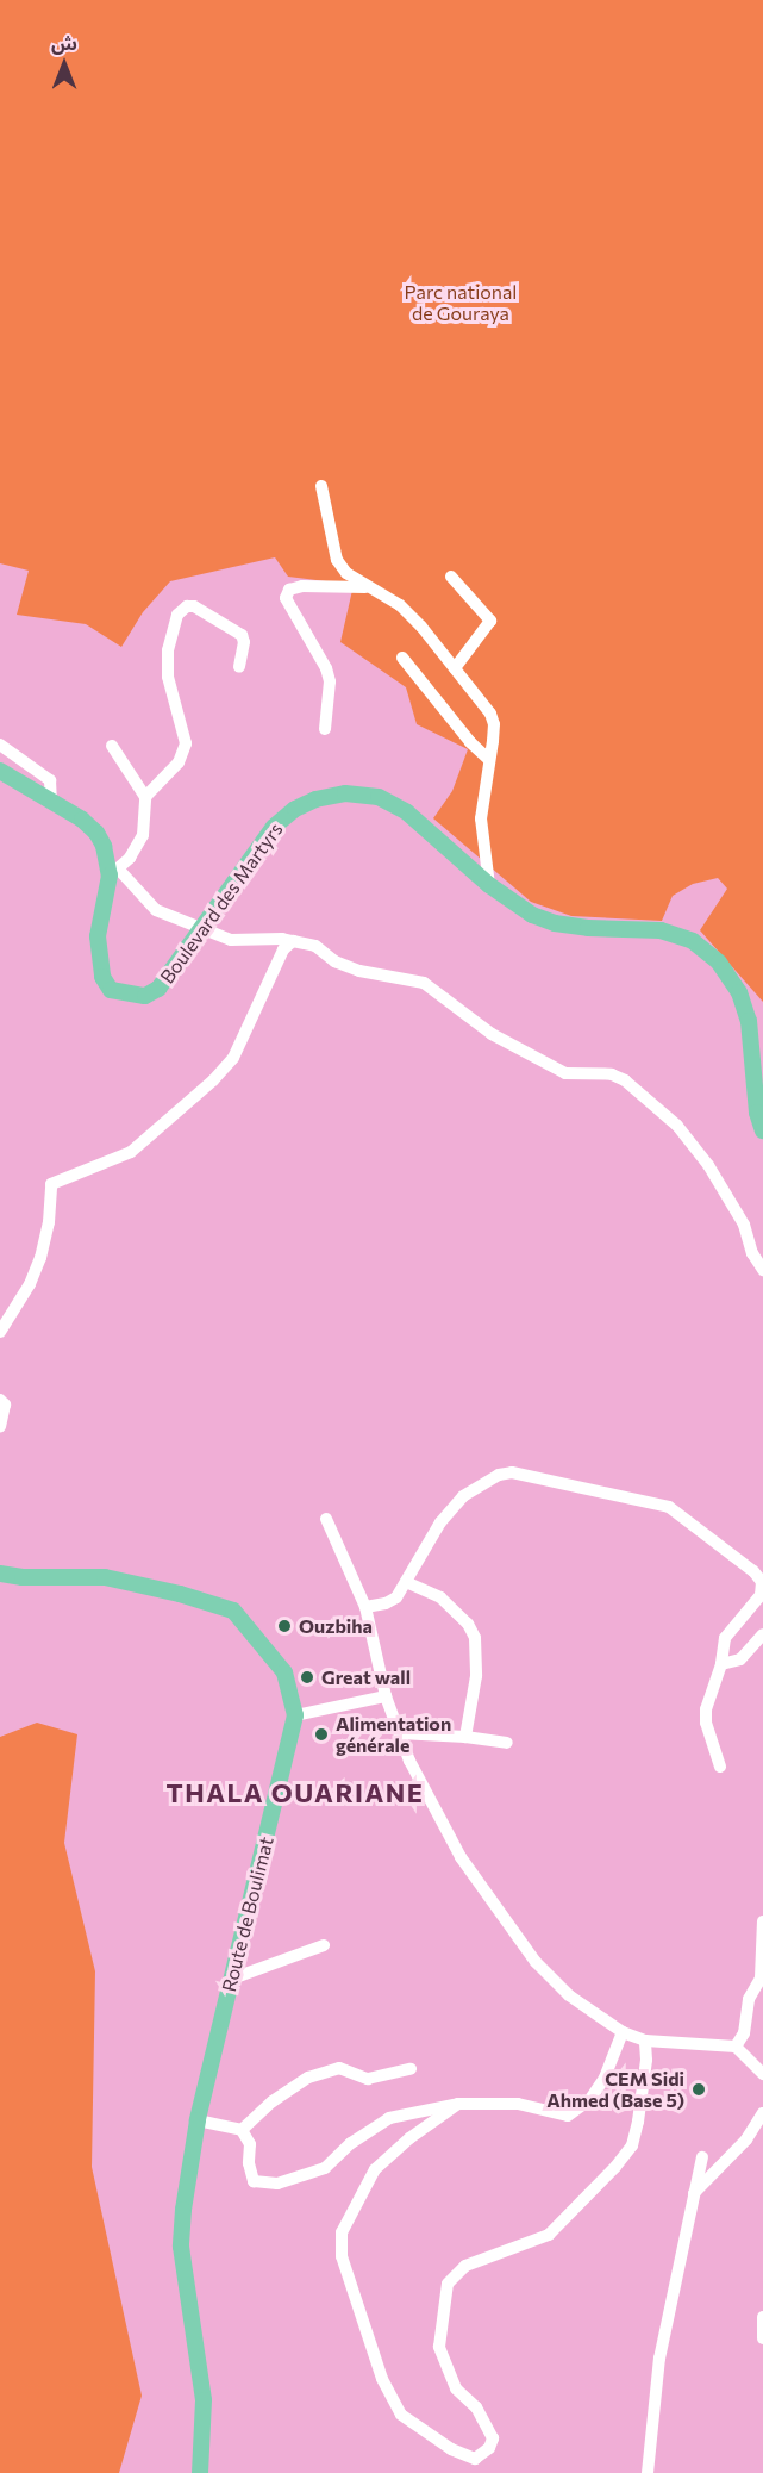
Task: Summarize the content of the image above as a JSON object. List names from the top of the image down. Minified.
{"streets":{"main road":["Boulevard des Martyrs","Route de Boulimat"]},"districts":["THALA OUARIANE"],"parks":["Parc national de Gouraya"],"places":["Ouzbiha","Great wall","Alimentation générale","CEM Sidi Ahmed (Base 5)"],"north":"top"}
